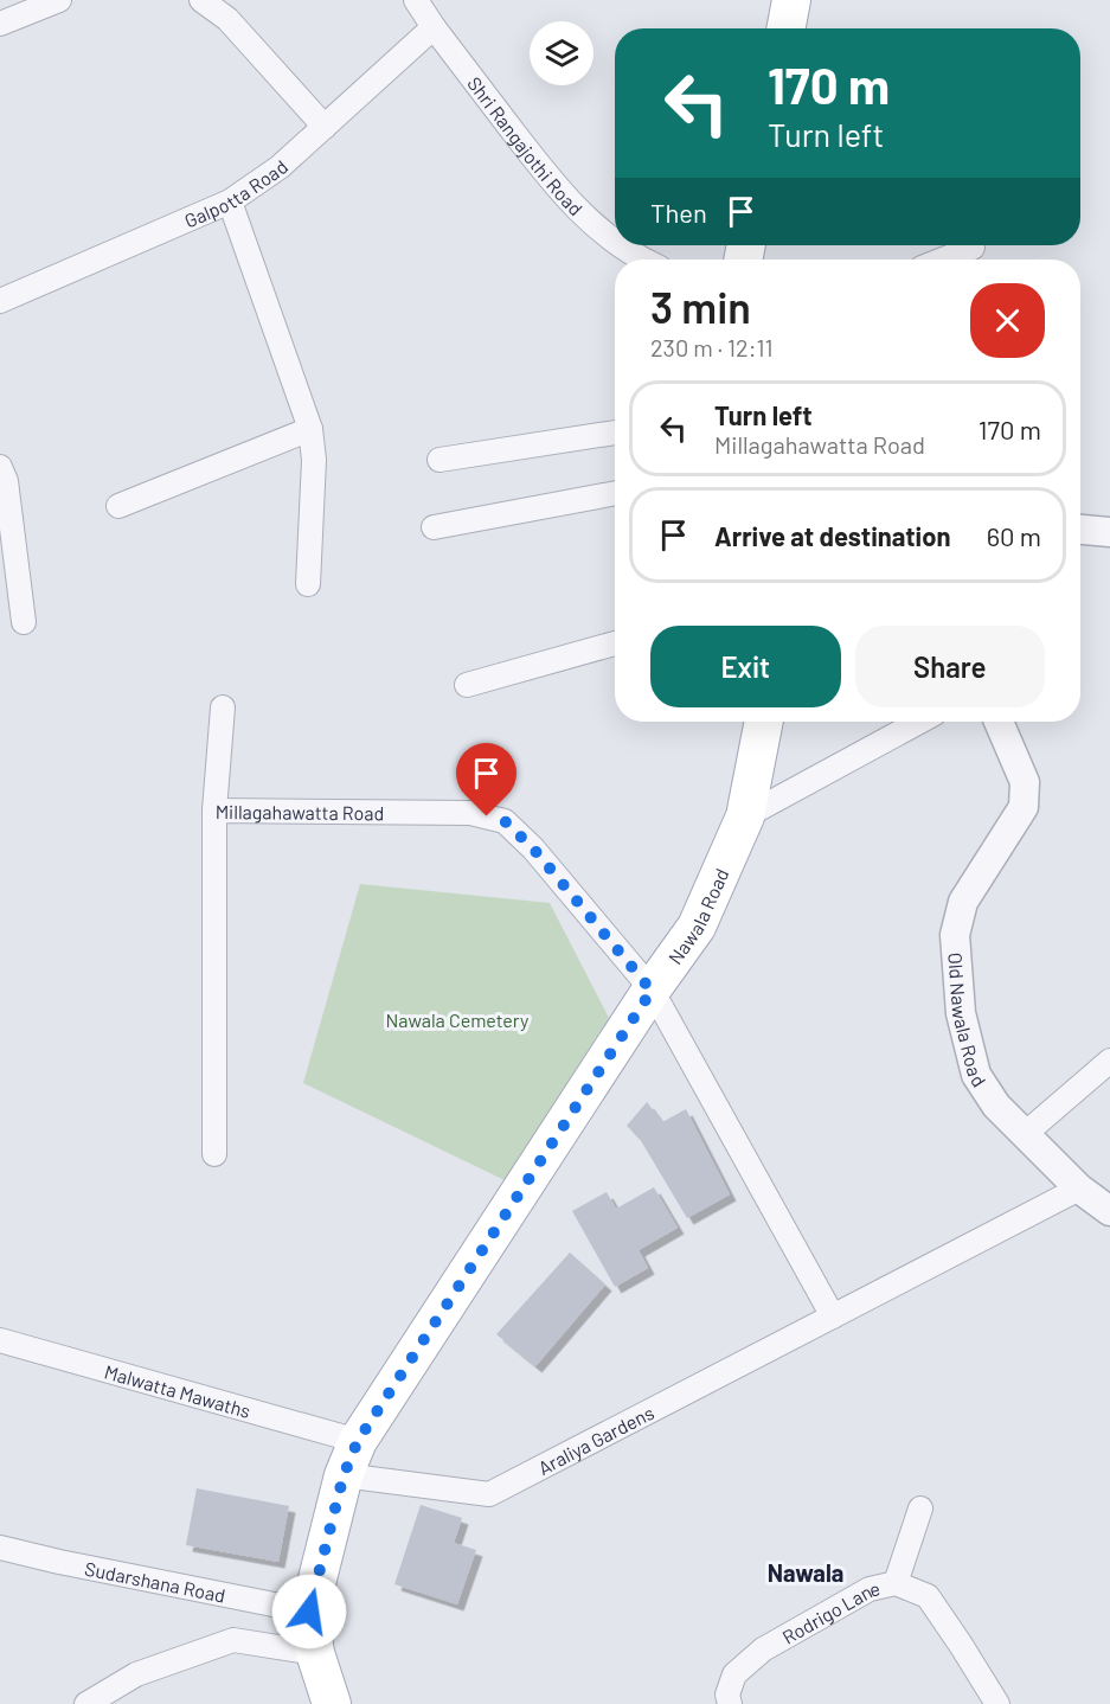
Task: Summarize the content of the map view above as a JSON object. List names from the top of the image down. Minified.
{"streets":{"main road":["Nawala Road"],"street":["Shri Rangajothi Road","Galpotta Road","Millagahawatta Road","Old Nawala Road","Malwatta Mawaths","Araliya Gardens","Sudarshana Road","Rodrigo Lane"]},"crossings":[["Shri Rangajothi Road","Galpotta Road"],["Millagahawatta Road","Nawala Road"],["Nawala Road","Malwatta Mawaths"],["Nawala Road","Araliya Gardens"],["Nawala Road","Sudarshana Road"],["Old Nawala Road","Araliya Gardens"]],"districts":["Nawala"],"parks":["Nawala Cemetery"],"page":{"turn":["170 m","Turn left"],"then":"Then","heading":["3 min","230 m · 12:11"],"list":[{"name":"Turn left","note":"Millagahawatta Road","value":"170 m"},{"name":"Arrive at destination","value":"60 m"}],"buttons":["Exit","Share"]}}
